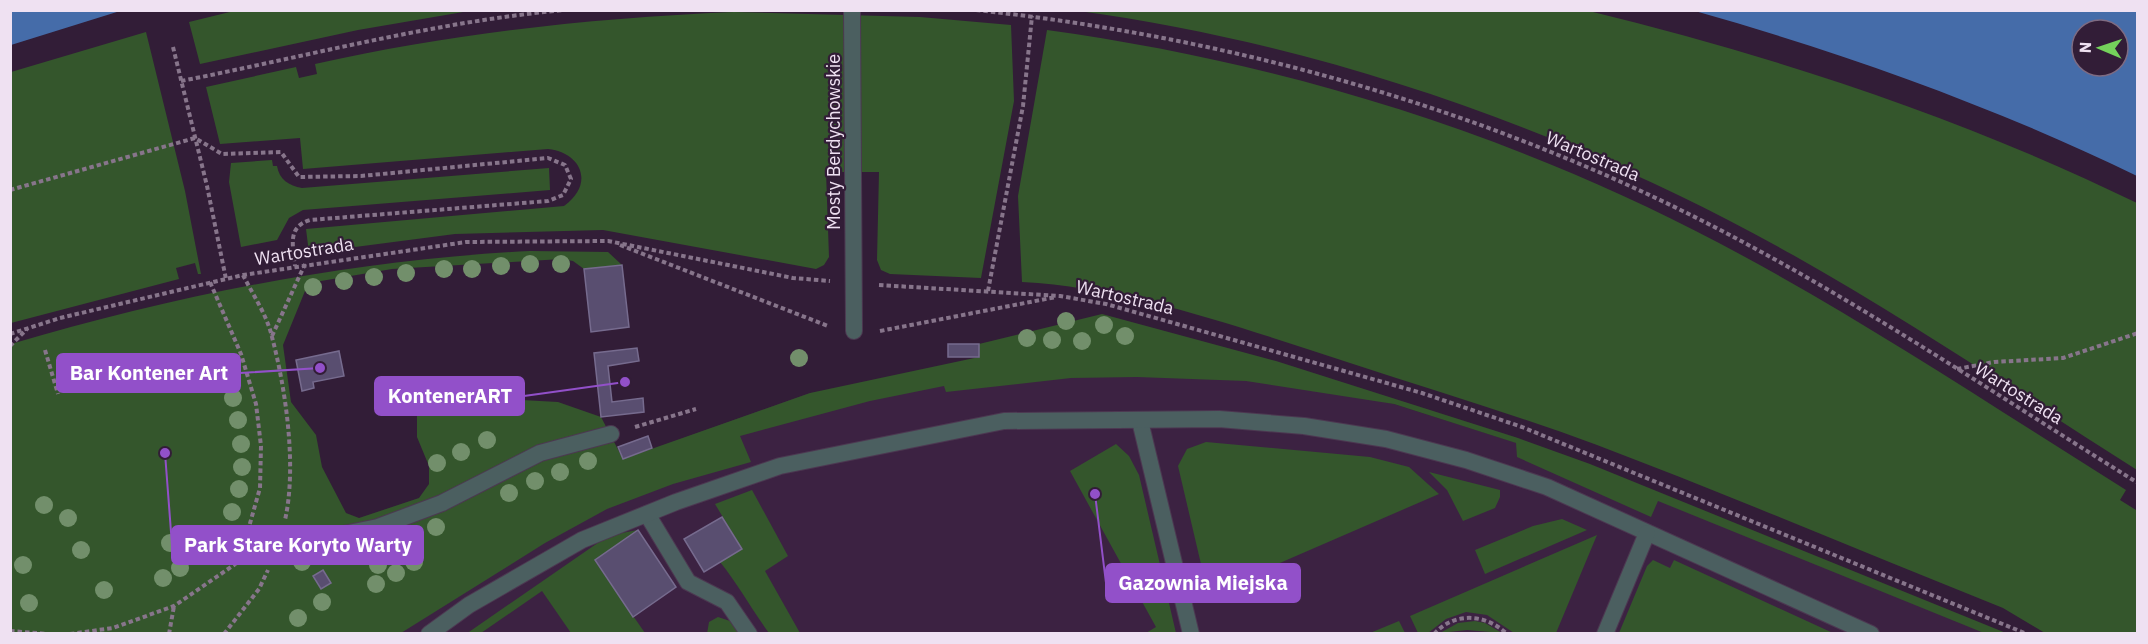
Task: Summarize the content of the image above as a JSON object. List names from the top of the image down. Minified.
{"streets":{"street":["Mosty Berdychowskie"],"path":["Wartostrada"]},"places":["Bar Kontener Art","KontenerART","Park Stare Koryto Warty","Gazownia Miejska"],"north":"left"}
